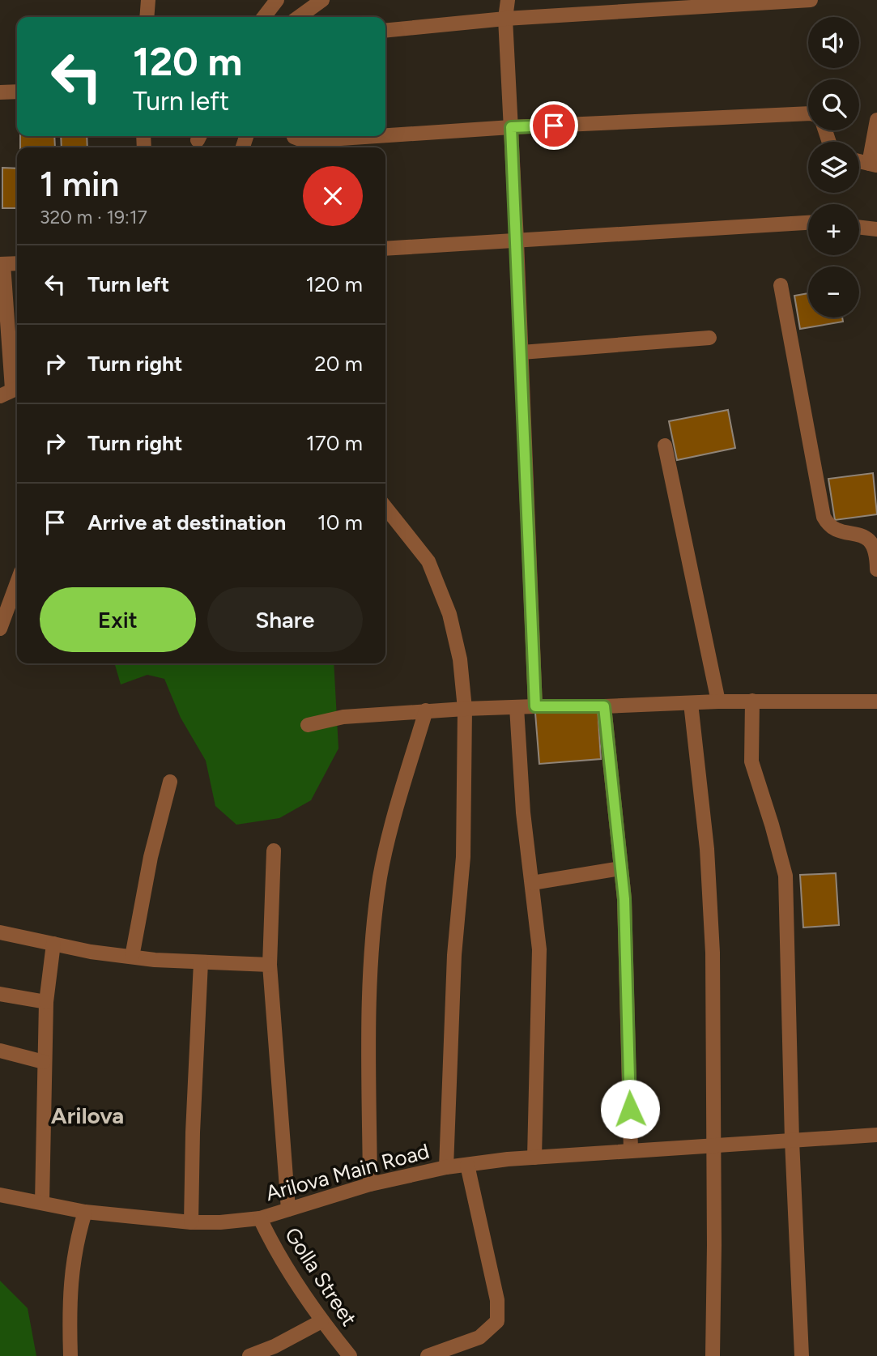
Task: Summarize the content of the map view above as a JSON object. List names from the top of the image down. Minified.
{"streets":{"street":["Arilova Main Road","Golla Street"]},"crossings":[["Arilova Main Road","Golla Street"]],"districts":["Arilova"],"page":{"map_buttons":["+","−"],"turn":["120 m","Turn left"],"heading":["1 min","320 m · 19:17"],"list":[{"name":"Turn left","value":"120 m"},{"name":"Turn right","value":"20 m"},{"name":"Turn right","value":"170 m"},{"name":"Arrive at destination","value":"10 m"}],"buttons":["Exit","Share"]}}
